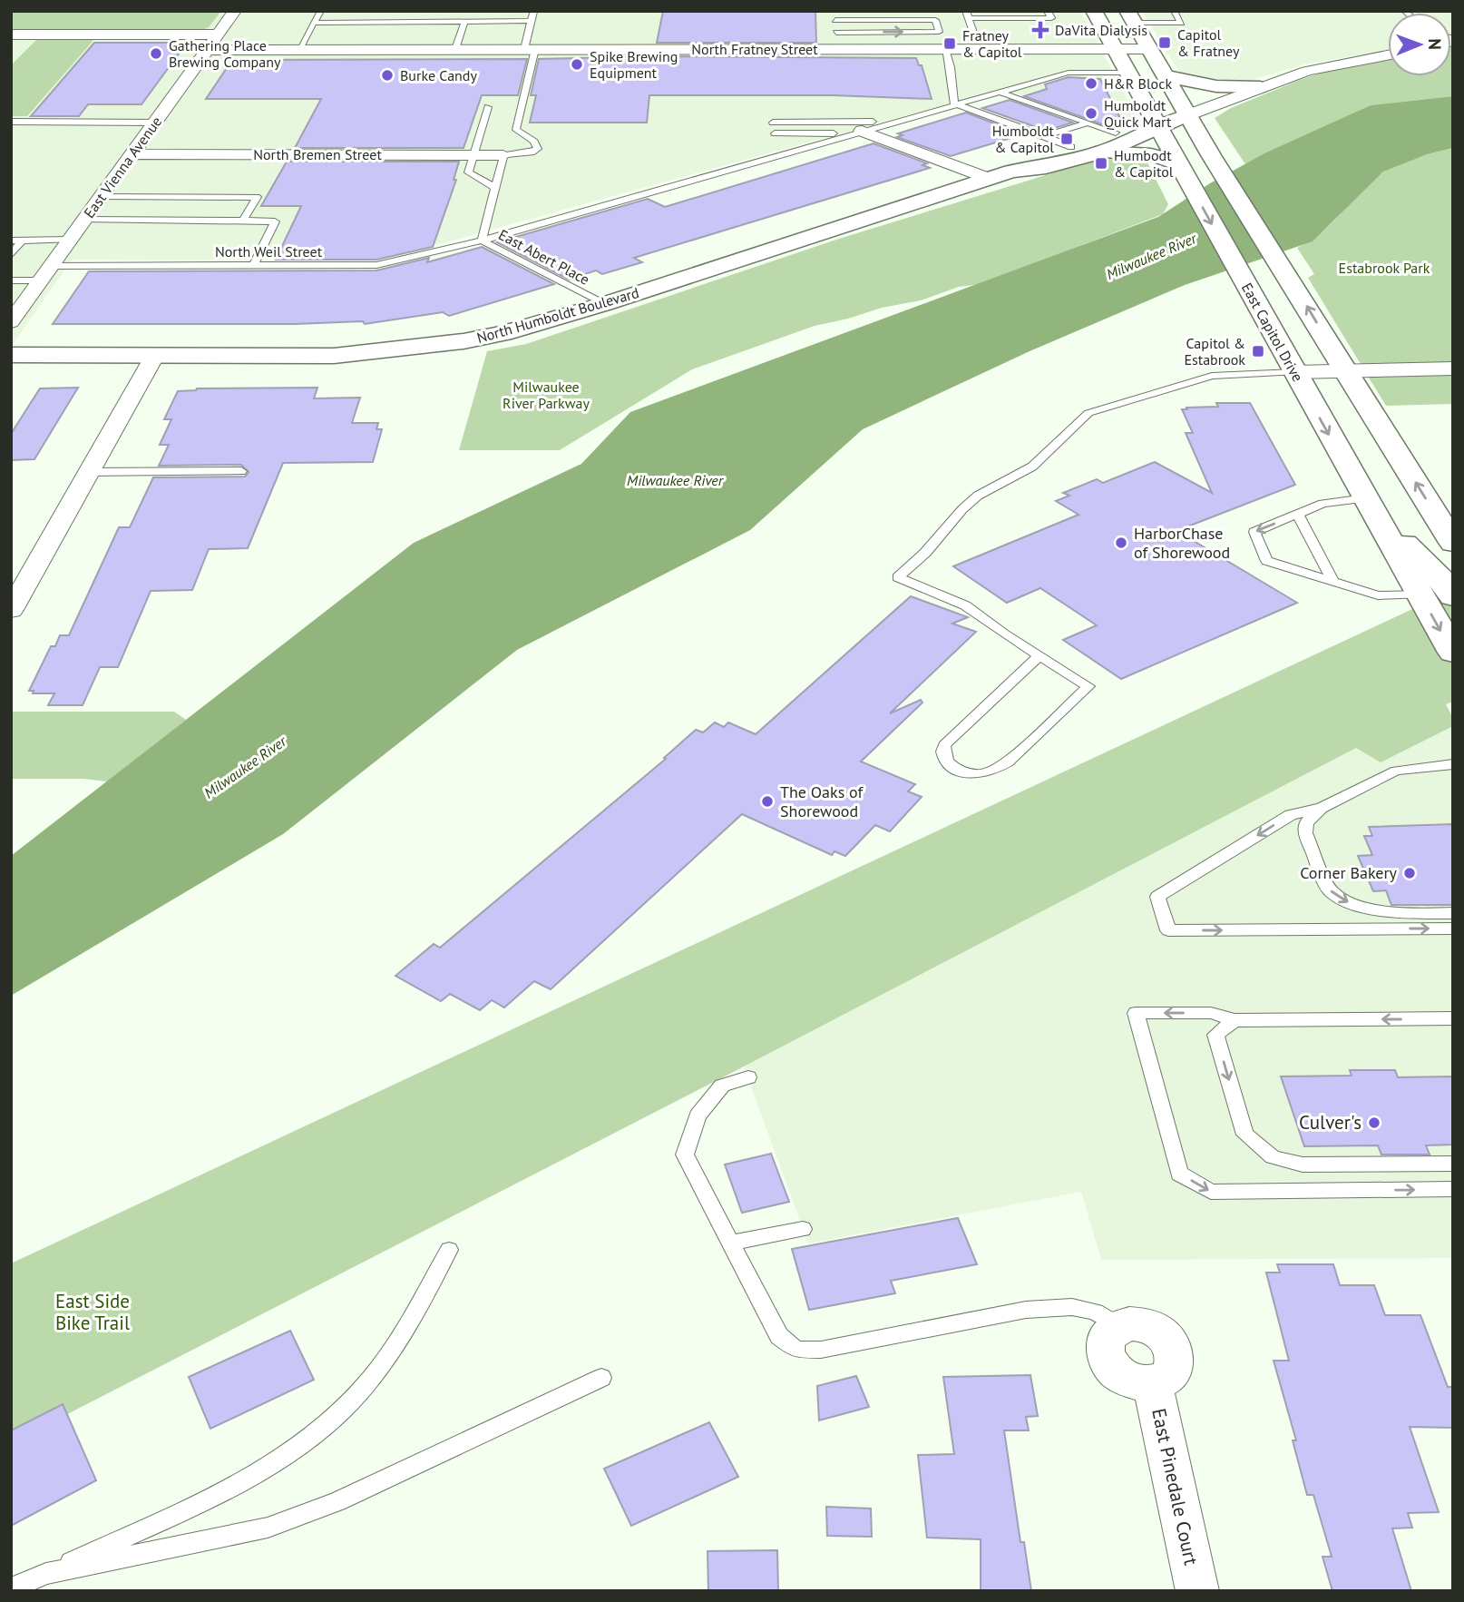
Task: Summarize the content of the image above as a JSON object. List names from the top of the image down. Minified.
{"streets":{"main road":["North Humboldt Boulevard","East Capitol Drive"],"street":["North Fratney Street","North Bremen Street","East Vienna Avenue","East Pinedale Court"],"lane":["North Weil Street","East Abert Place"]},"crossings":[["North Fratney Street","East Vienna Avenue"],["North Fratney Street","East Capitol Drive"],["North Bremen Street","East Vienna Avenue"],["North Bremen Street","East Abert Place"],["East Vienna Avenue","North Weil Street"],["North Weil Street","East Abert Place"],["East Abert Place","North Humboldt Boulevard"],["North Humboldt Boulevard","East Capitol Drive"]],"water":["Milwaukee River"],"parks":["Estabrook Park","Milwaukee River Parkway","East Side Bike Trail"],"places":{"health":["DaVita Dialysis"],"transit":["Capitol & Fratney","Fratney & Capitol","Humboldt & Capitol","Humbodt & Capitol","Capitol & Estabrook"],"other":["Gathering Place Brewing Company","Spike Brewing Equipment","Burke Candy","H&R Block","Humboldt Quick Mart","HarborChase of Shorewood","The Oaks of Shorewood","Corner Bakery","Culver's"]},"north":"right"}
